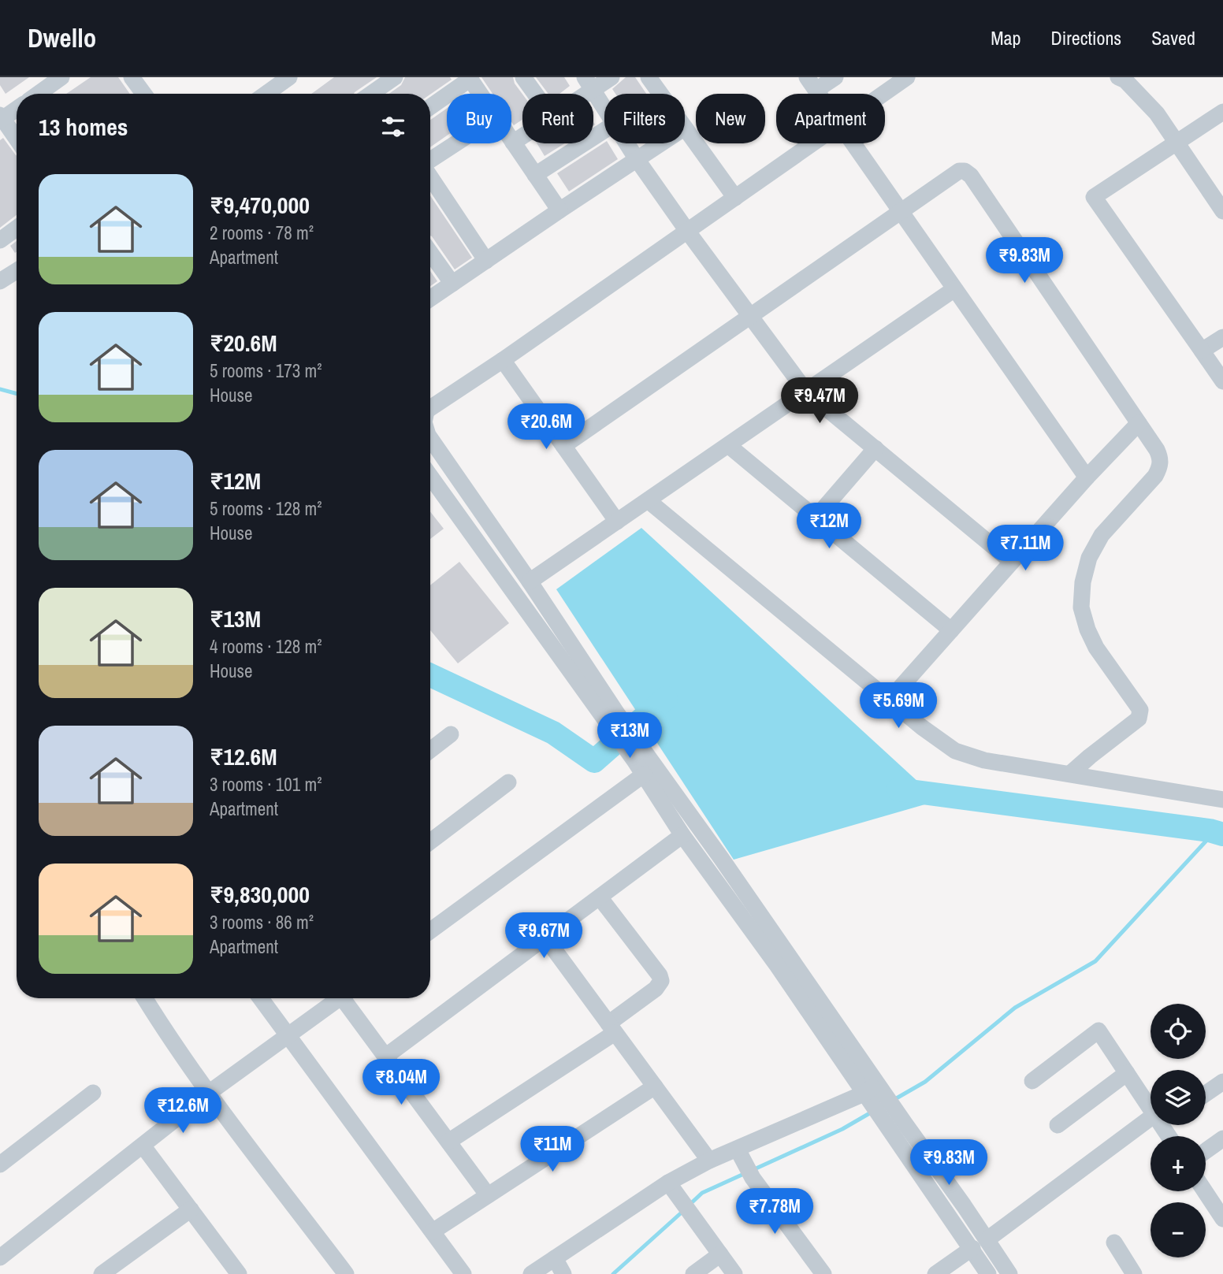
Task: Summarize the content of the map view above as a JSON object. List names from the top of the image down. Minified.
{"page":{"header":"Dwello","nav":["Map","Directions","Saved"],"chip":["Buy","Rent","Filters","New","Apartment"],"heading":"13 homes","list":[{"name":"₹9,470,000","note":"2 rooms · 78 m² · Apartment"},{"name":"₹20.6M","note":"5 rooms · 173 m² · House"},{"name":"₹12M","note":"5 rooms · 128 m² · House"},{"name":"₹13M","note":"4 rooms · 128 m² · House"},{"name":"₹12.6M","note":"3 rooms · 101 m² · Apartment"},{"name":"₹9,830,000","note":"3 rooms · 86 m² · Apartment"}],"price":["₹9.83M","₹9.47M","₹20.6M","₹12M","₹7.11M","₹5.69M","₹13M","₹9.67M","₹8.04M","₹12.6M","₹11M","₹9.83M","₹7.78M"],"map_buttons":["+","−"]}}
